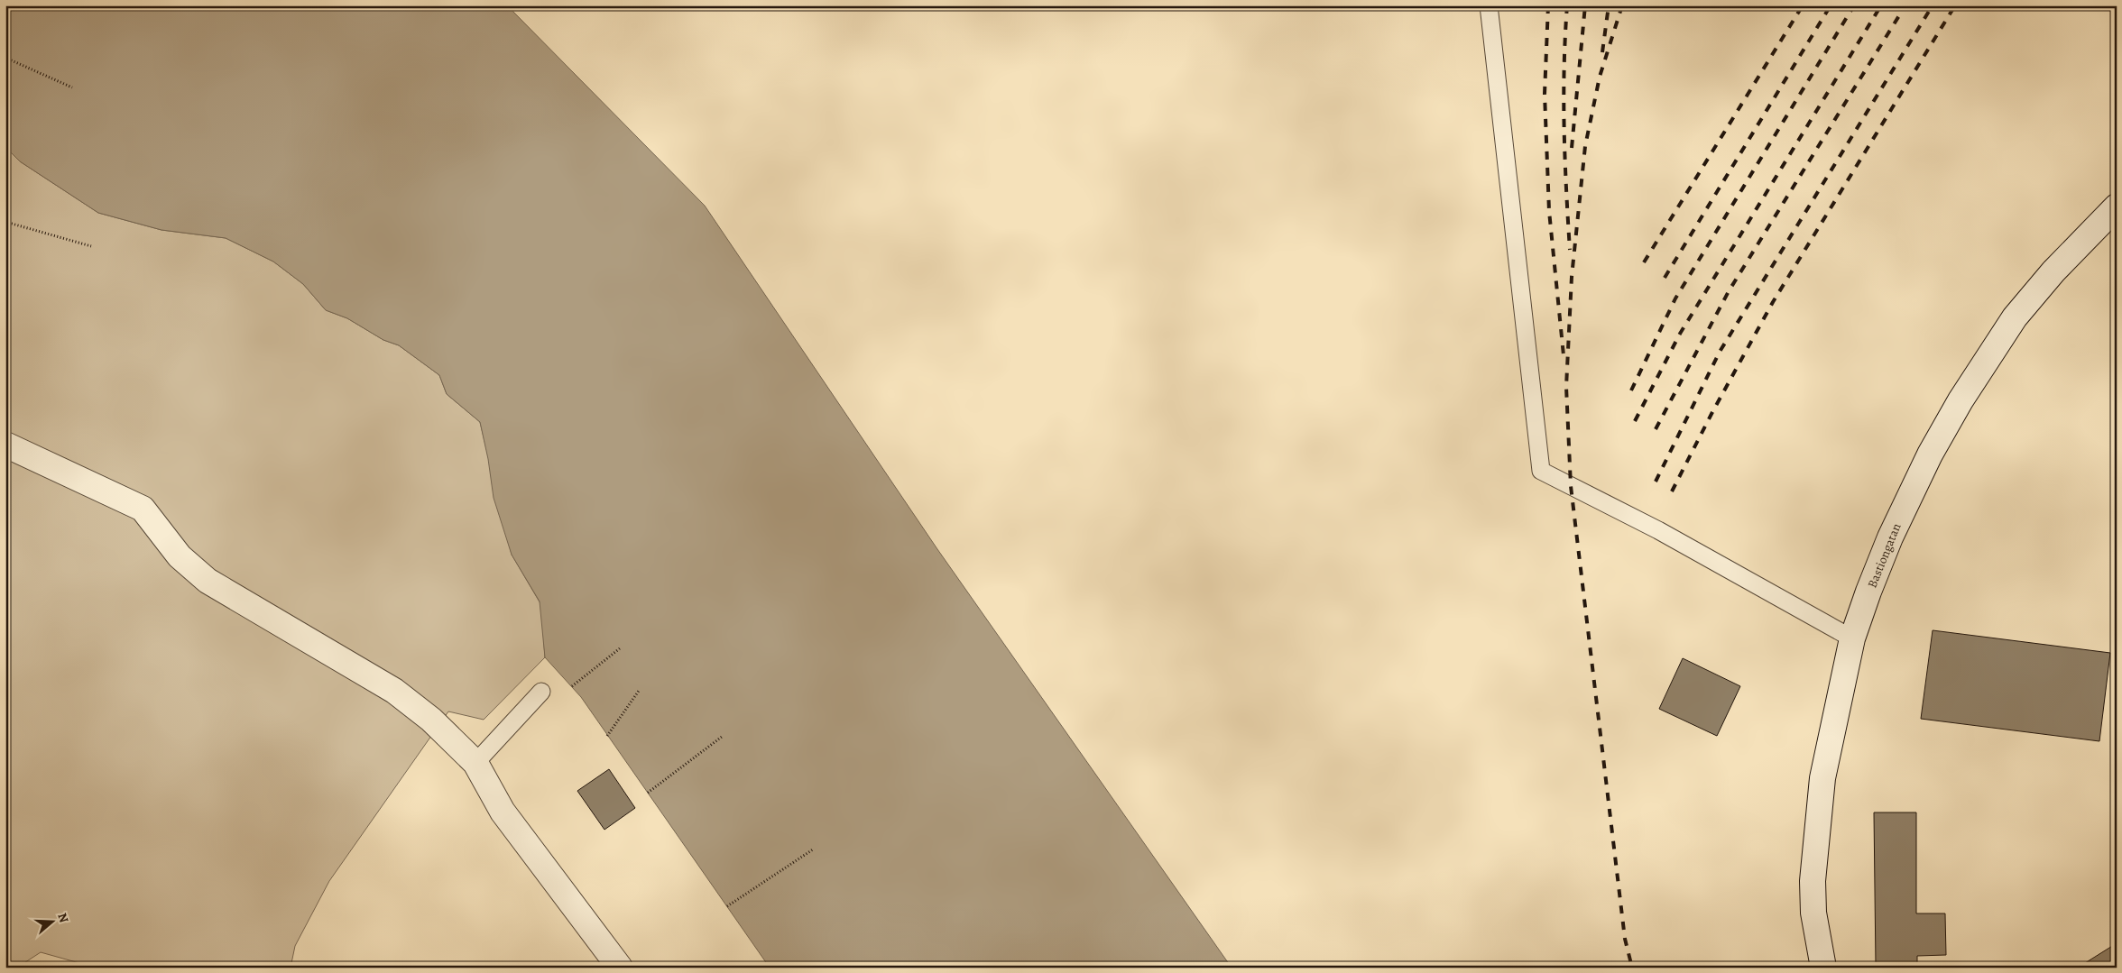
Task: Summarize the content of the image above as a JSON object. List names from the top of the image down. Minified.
{"streets":{"main road":["Bastiongatan"]},"north":"right"}
